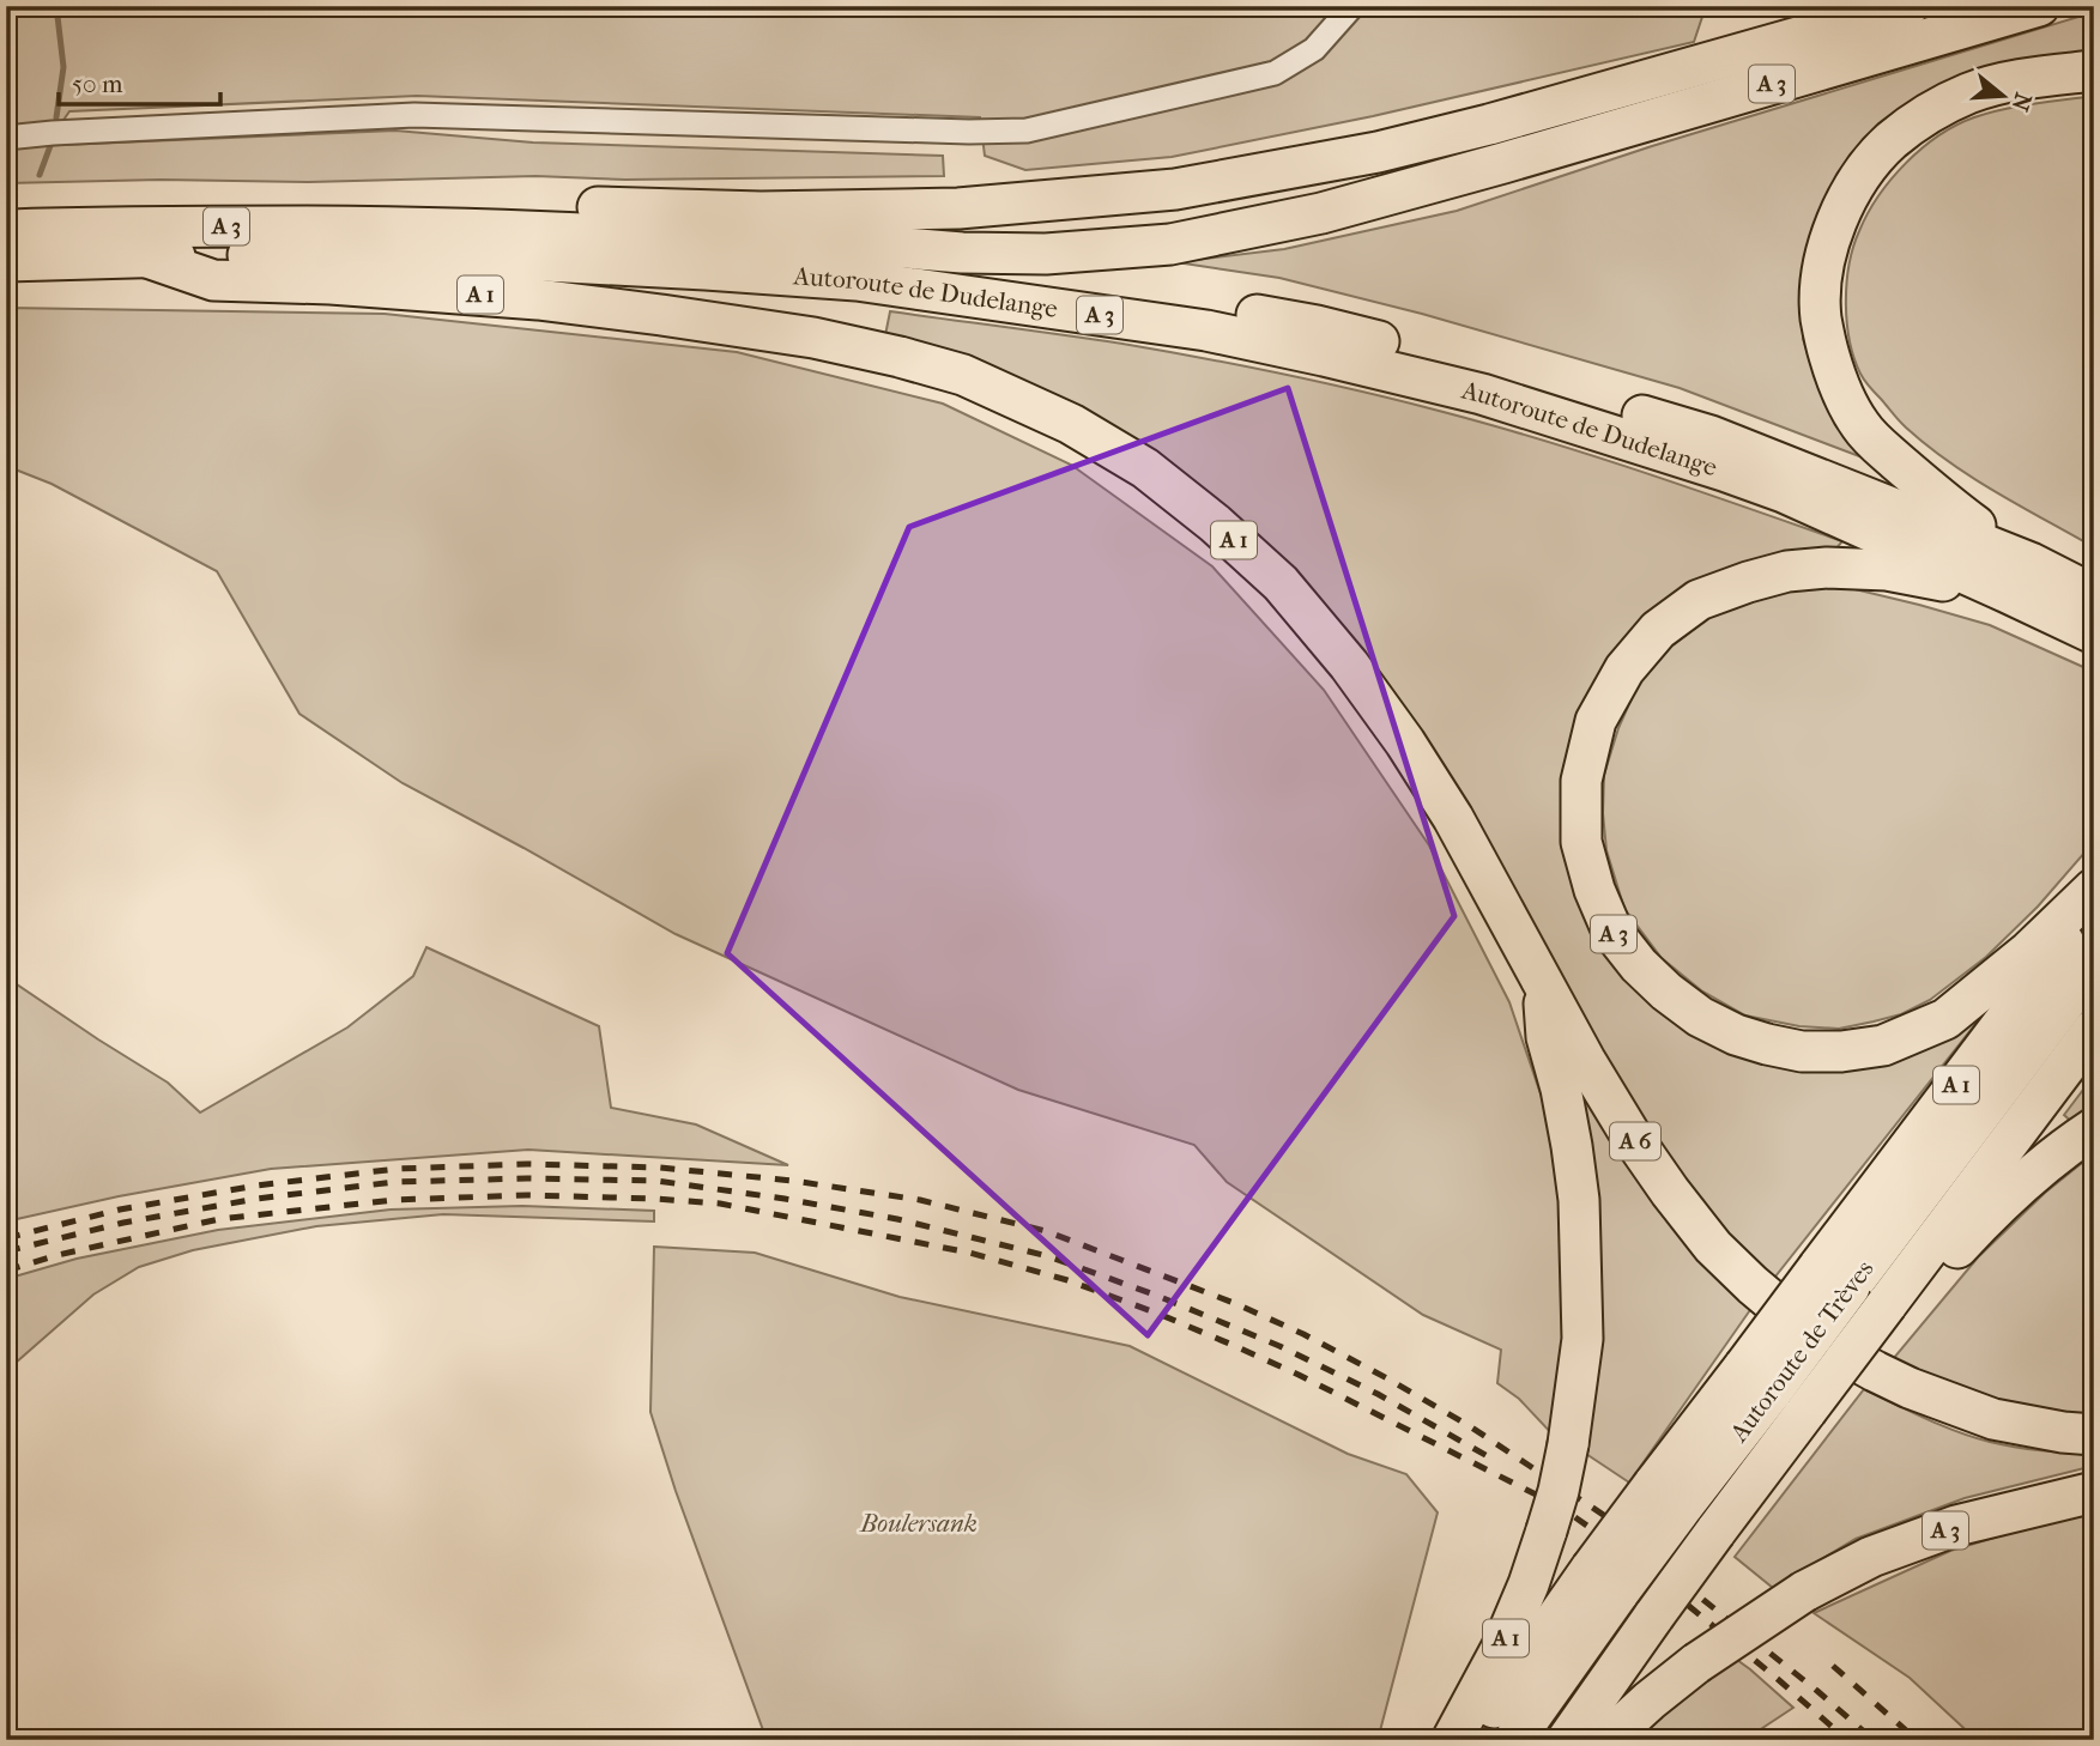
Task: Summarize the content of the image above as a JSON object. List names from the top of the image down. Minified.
{"streets":{"highway":["A 3","Autoroute de Dudelange","A 1","A 6","Autoroute de Trèves"]},"crossings":[["A 3","Autoroute de Dudelange"],["Autoroute de Dudelange","A 1"],["A 1","A 6"],["A 1","Autoroute de Trèves"]],"parks":["Boulersank"],"scale_bar":"50 m","north":"right"}
